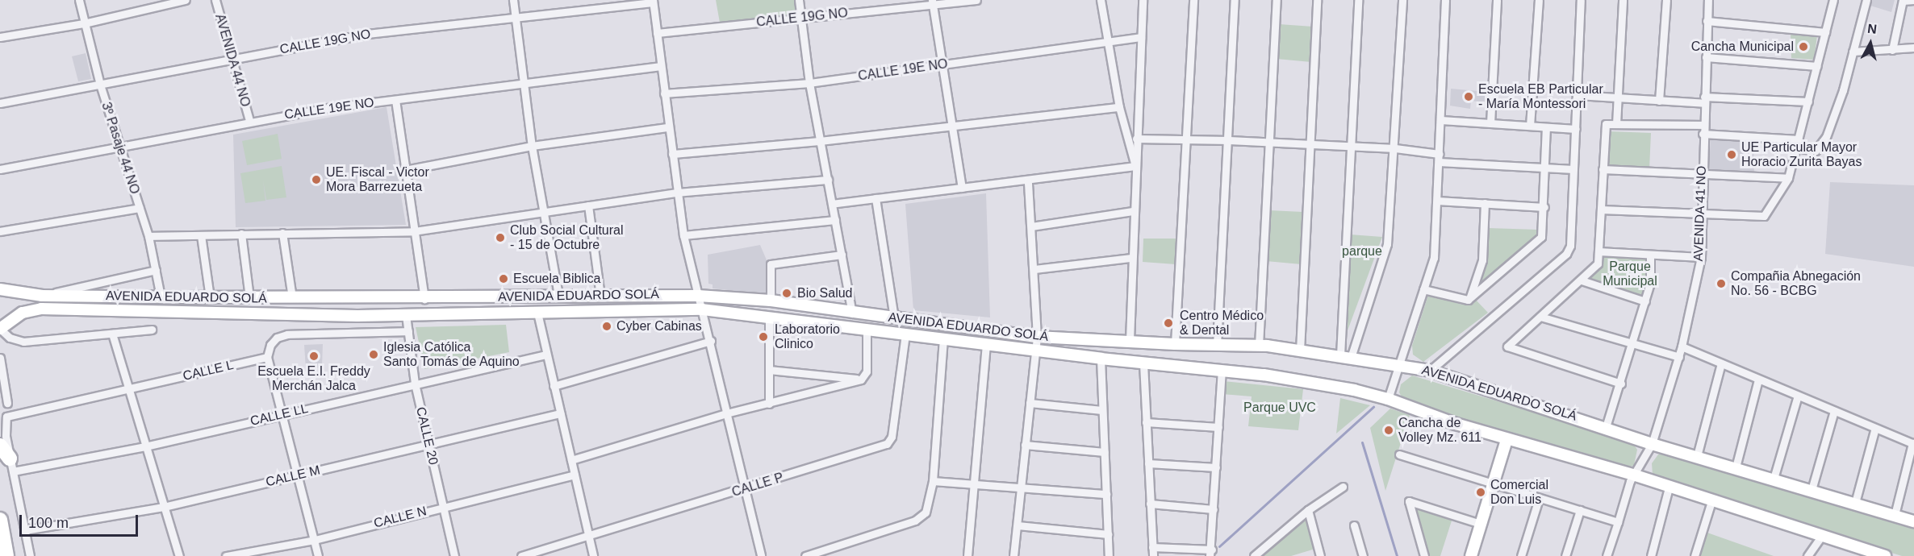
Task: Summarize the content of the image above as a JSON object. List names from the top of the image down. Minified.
{"streets":{"main road":["AVENIDA EDUARDO SOLÁ"],"street":["CALLE 19G NO","AVENIDA 44 NO","CALLE 19E NO","3º Pasaje 44 NO","AVENIDA 41 NO","CALLE L","CALLE LL","CALLE 20","CALLE M","CALLE P","CALLE N"]},"crossings":[["CALLE 19G NO","AVENIDA 44 NO"],["CALLE 19G NO","3º Pasaje 44 NO"],["AVENIDA 44 NO","CALLE 19E NO"],["CALLE 19E NO","3º Pasaje 44 NO"],["3º Pasaje 44 NO","AVENIDA EDUARDO SOLÁ"],["AVENIDA 41 NO","AVENIDA EDUARDO SOLÁ"],["AVENIDA EDUARDO SOLÁ","CALLE 20"],["AVENIDA EDUARDO SOLÁ","CALLE P"],["CALLE LL","CALLE 20"],["CALLE 20","CALLE M"],["CALLE 20","CALLE N"]],"parks":["parque","Parque Municipal","Parque UVC"],"places":["Cancha Municipal","Escuela EB Particular - María Montessori","UE Particular Mayor Horacio Zurita Bayas","UE. Fiscal - Victor Mora Barrezueta","Club Social Cultural - 15 de Octubre","Escuela Biblica","Compañia Abnegación No. 56 - BCBG","Bio Salud","Centro Médico & Dental","Cyber Cabinas","Laboratorio Clinico","Iglesia Católica Santo Tomás de Aquino","Escuela E.I. Freddy Merchán Jalca","Cancha de Volley Mz. 611","Comercial Don Luis"],"scale_bar":"100 m","north":"top"}
